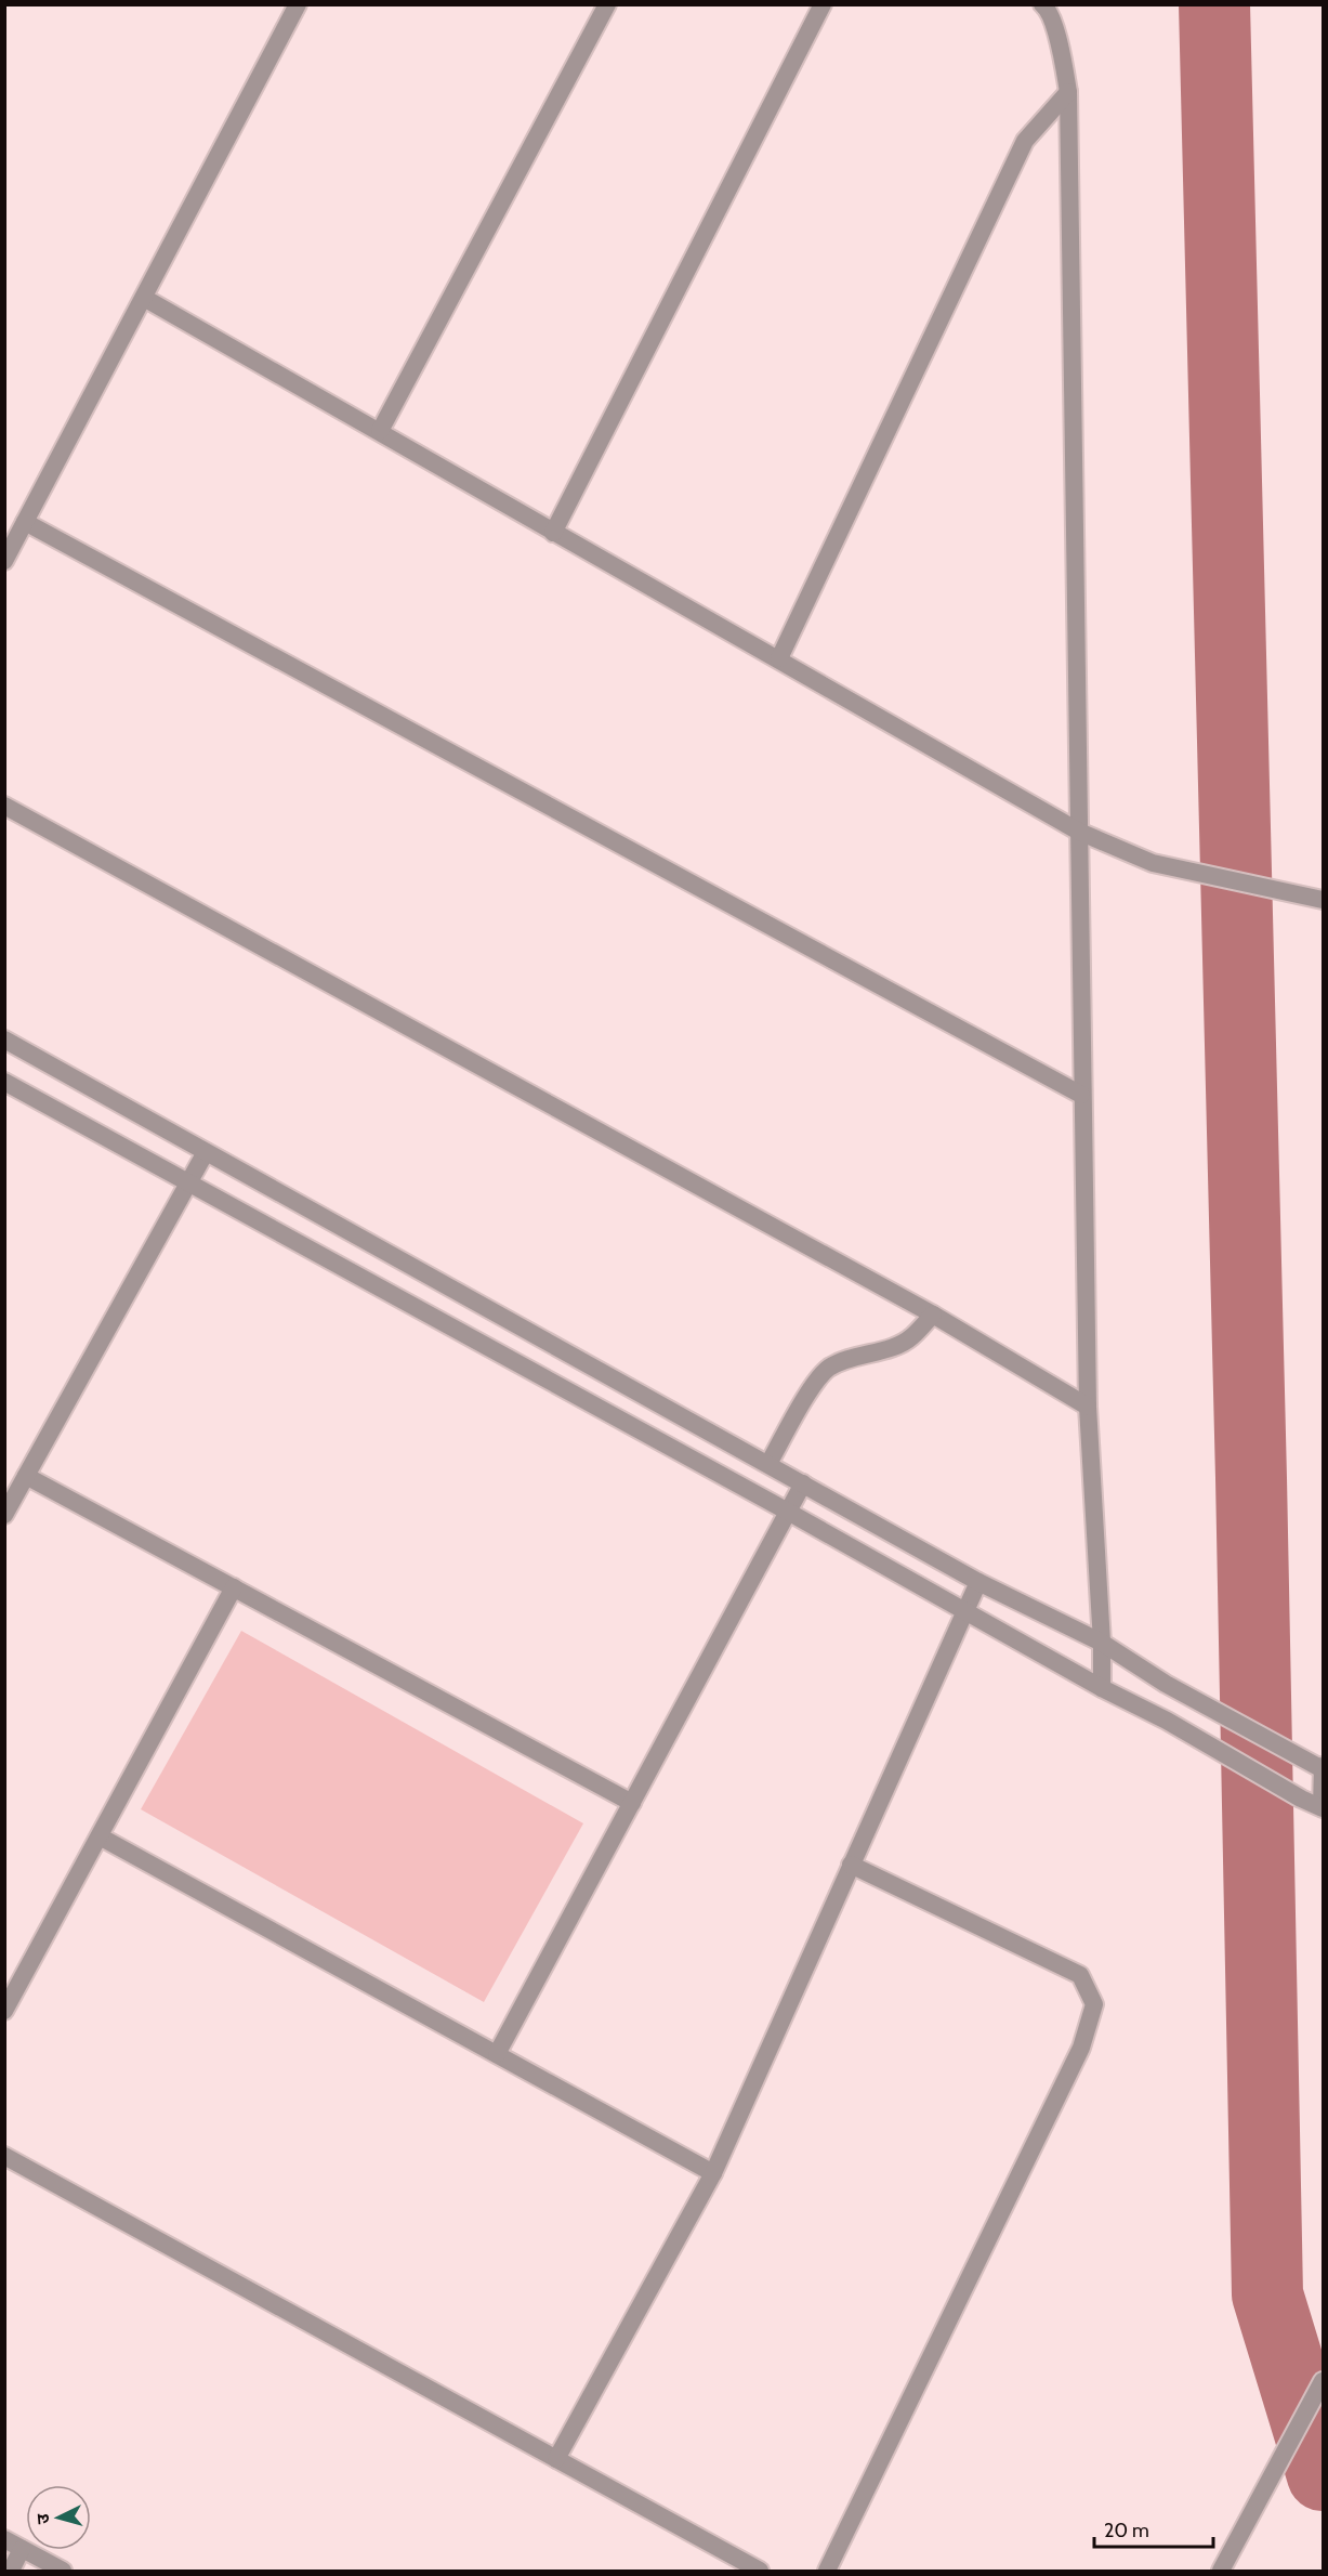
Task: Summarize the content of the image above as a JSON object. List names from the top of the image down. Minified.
{"scale_bar":"20 m","north":"left"}
